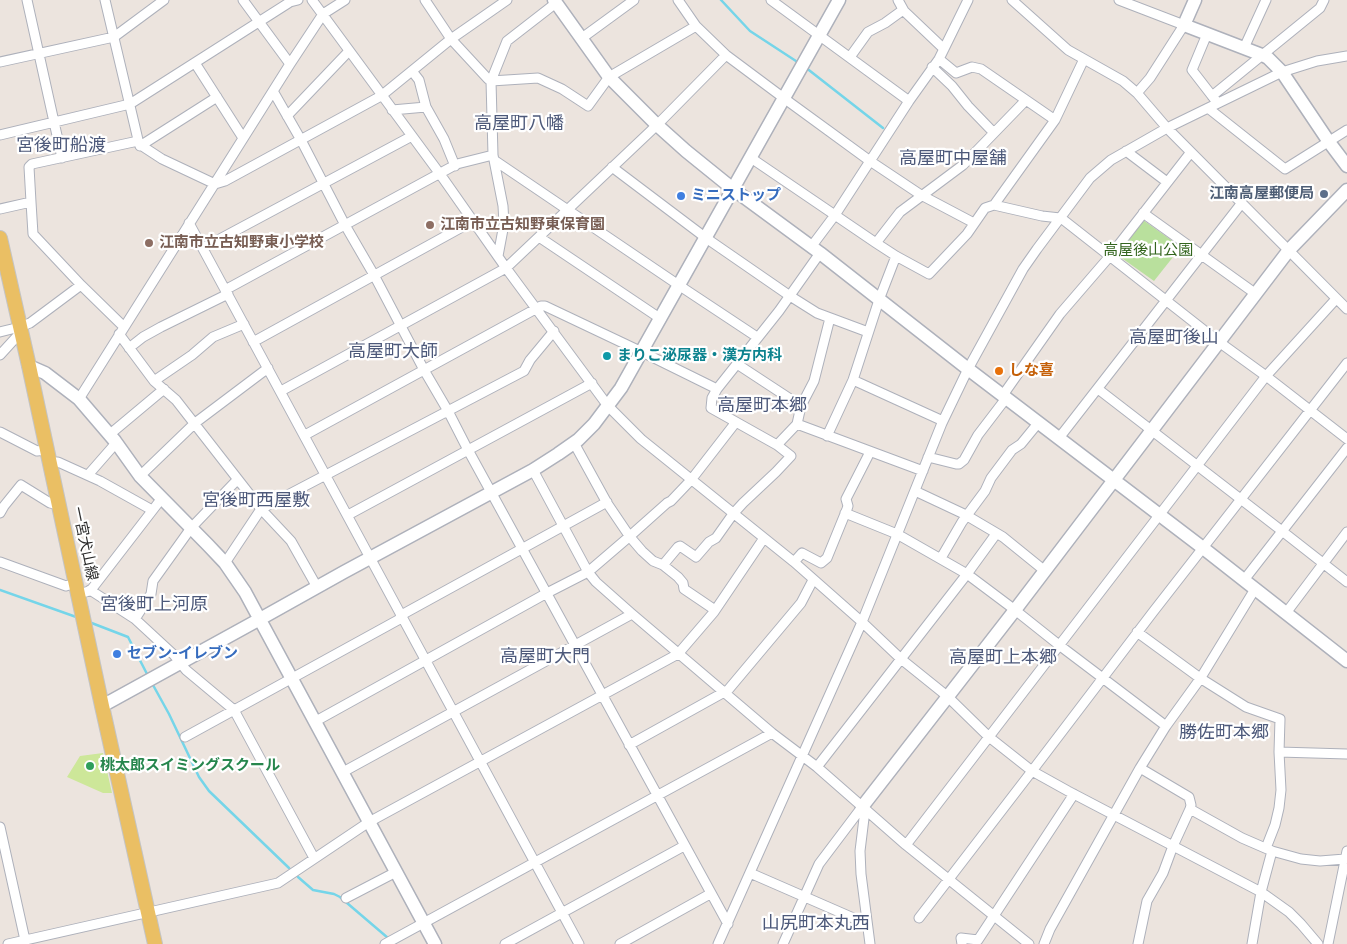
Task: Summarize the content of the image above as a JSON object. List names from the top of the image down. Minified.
{"streets":{"main road":["一宮犬山線"]},"districts":["高屋町八幡","宮後町船渡","高屋町中屋舗","高屋町後山","高屋町大師","高屋町本郷","宮後町西屋敷","宮後町上河原","高屋町大門","高屋町上本郷","勝佐町本郷","山尻町本丸西"],"parks":["高屋後山公園"],"places":["江南高屋郵便局","ミニストップ","江南市立古知野東保育園","江南市立古知野東小学校","まりこ泌尿器・漢方内科","しな喜","セブン-イレブン","桃太郎スイミングスクール"]}
